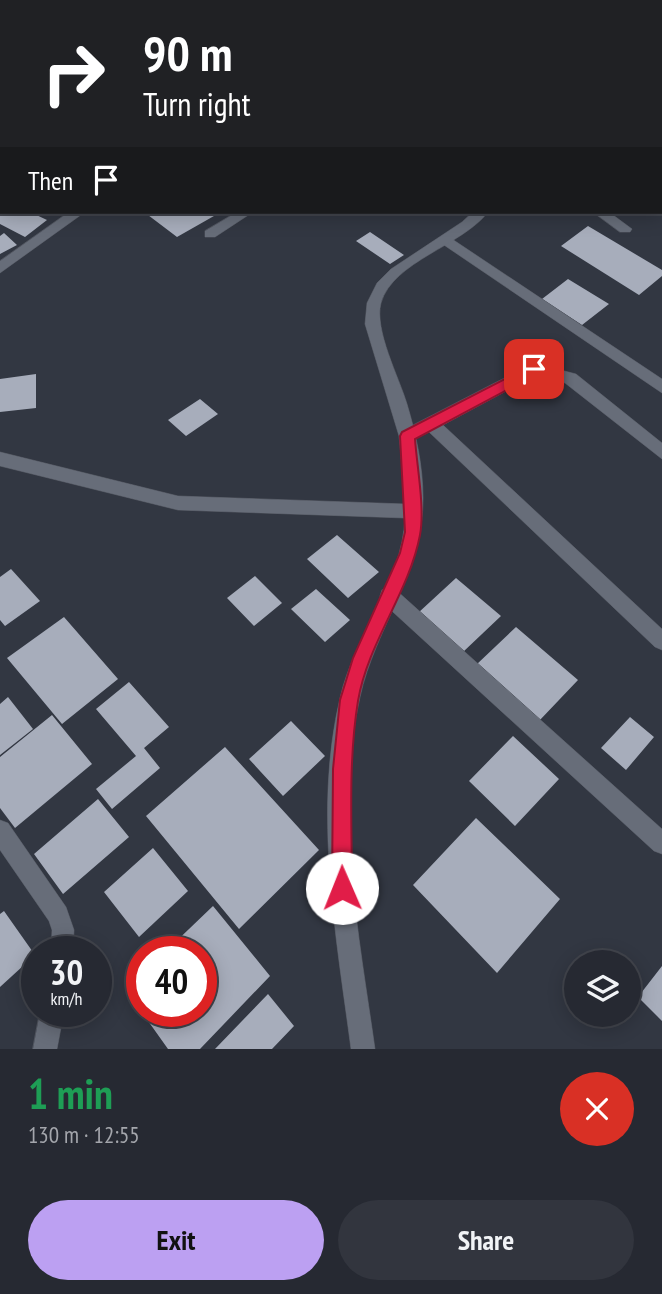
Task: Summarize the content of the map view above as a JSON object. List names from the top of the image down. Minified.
{"page":{"turn":["90 m","Turn right"],"then":"Then","speed":"30 km/h","limit":"40","heading":["1 min","130 m · 12:55"],"buttons":["Exit","Share"]}}
